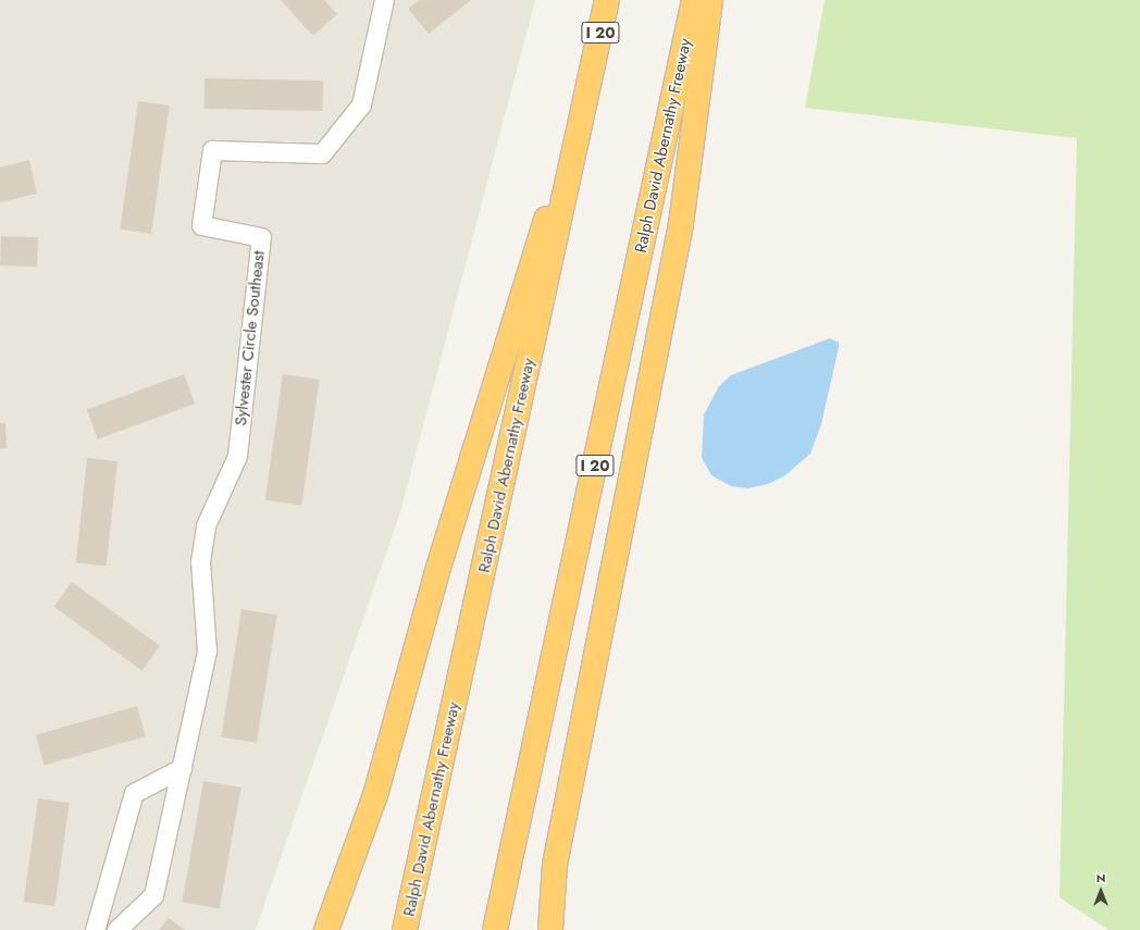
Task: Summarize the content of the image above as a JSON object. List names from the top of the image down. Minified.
{"streets":{"highway":["I 20","Ralph David Abernathy Freeway"],"street":["Sylvester Circle Southeast"]},"north":"top"}
